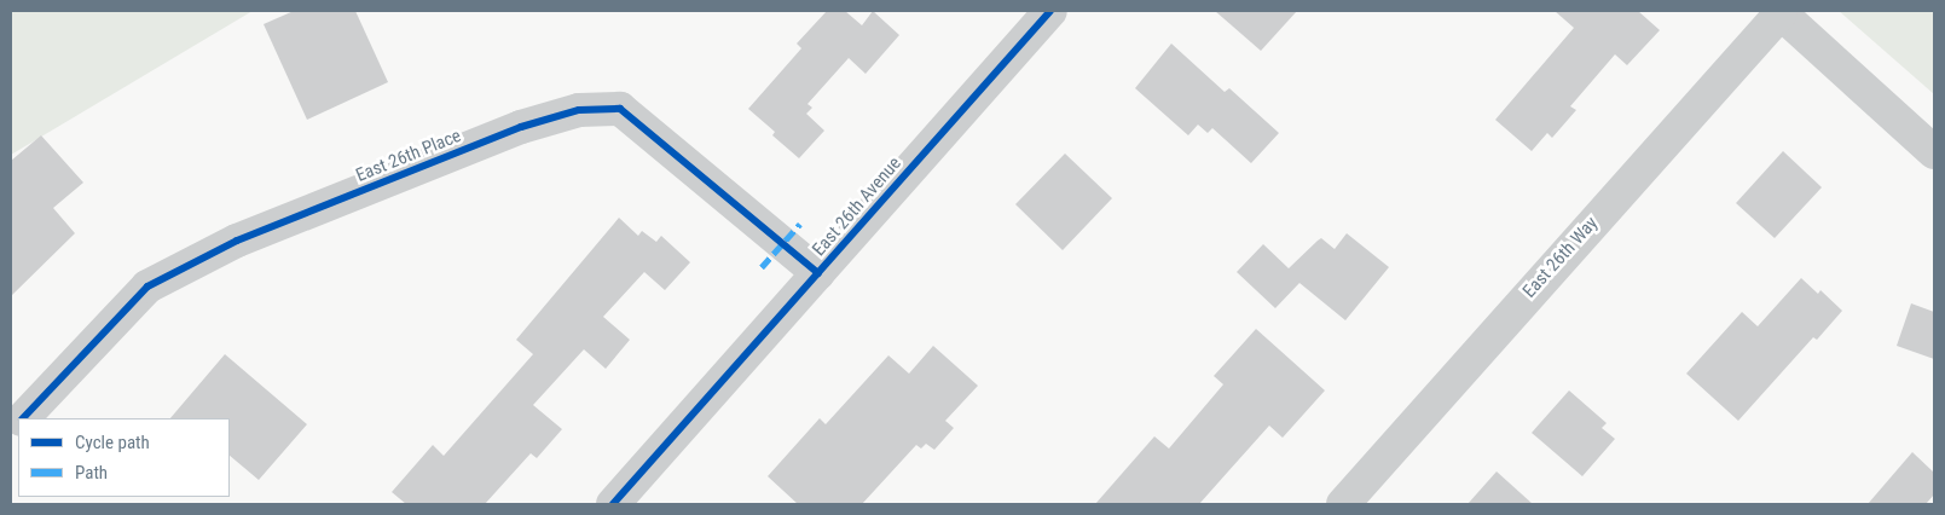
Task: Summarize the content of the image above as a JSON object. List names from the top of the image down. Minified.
{"streets":{"street":["East 26th Place","East 26th Avenue","East 26th Way"]},"crossings":[["East 26th Place","East 26th Avenue"]],"legend":["Cycle path","Path"]}
